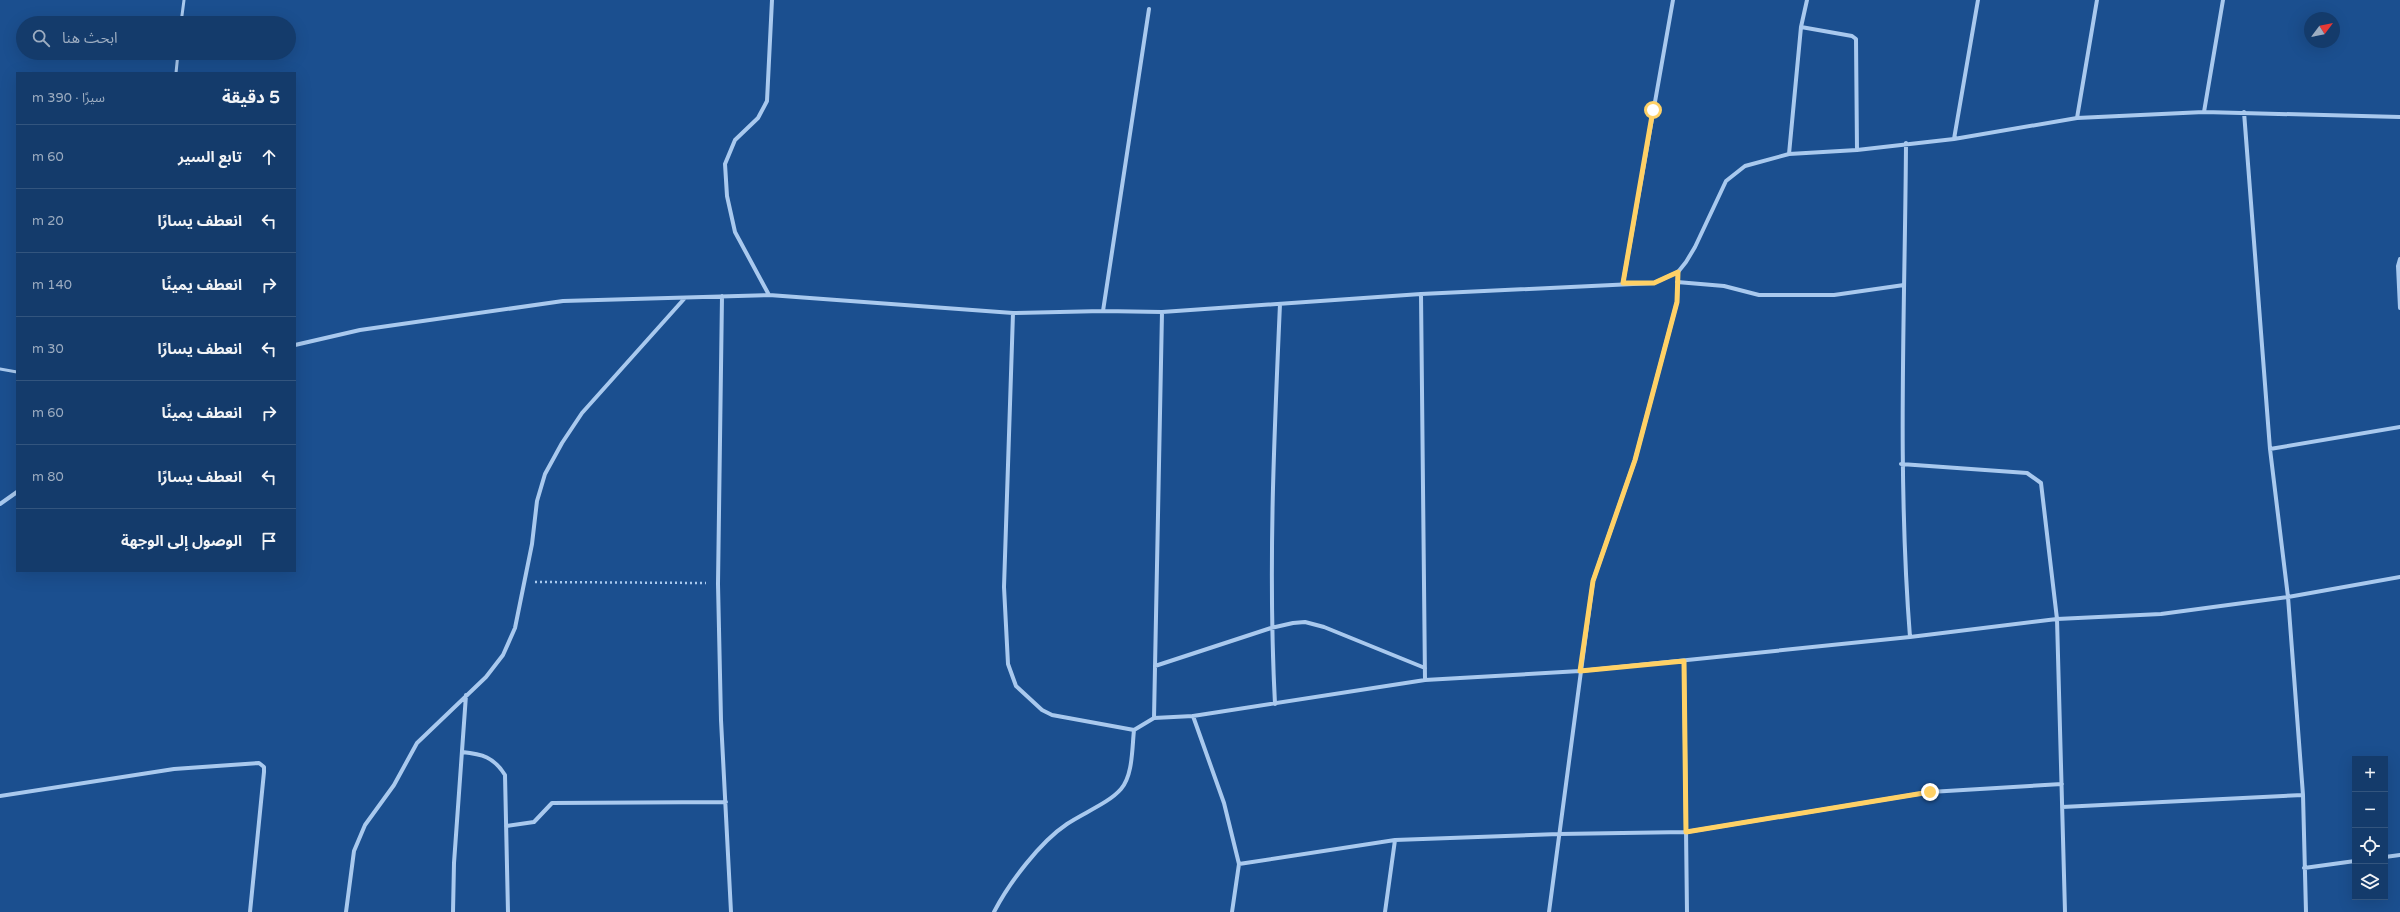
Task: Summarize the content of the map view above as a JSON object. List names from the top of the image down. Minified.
{"north":"top right","page":{"search":"ابحث هنا","heading":["5 دقيقة","سيرًا · 390 m"],"list":[["تابع السير","60 m"],["انعطف يسارًا","20 m"],["انعطف يمينًا","140 m"],["انعطف يسارًا","30 m"],["انعطف يمينًا","60 m"],["انعطف يسارًا","80 m"],"الوصول إلى الوجهة"],"map_buttons":["+","−"]}}
